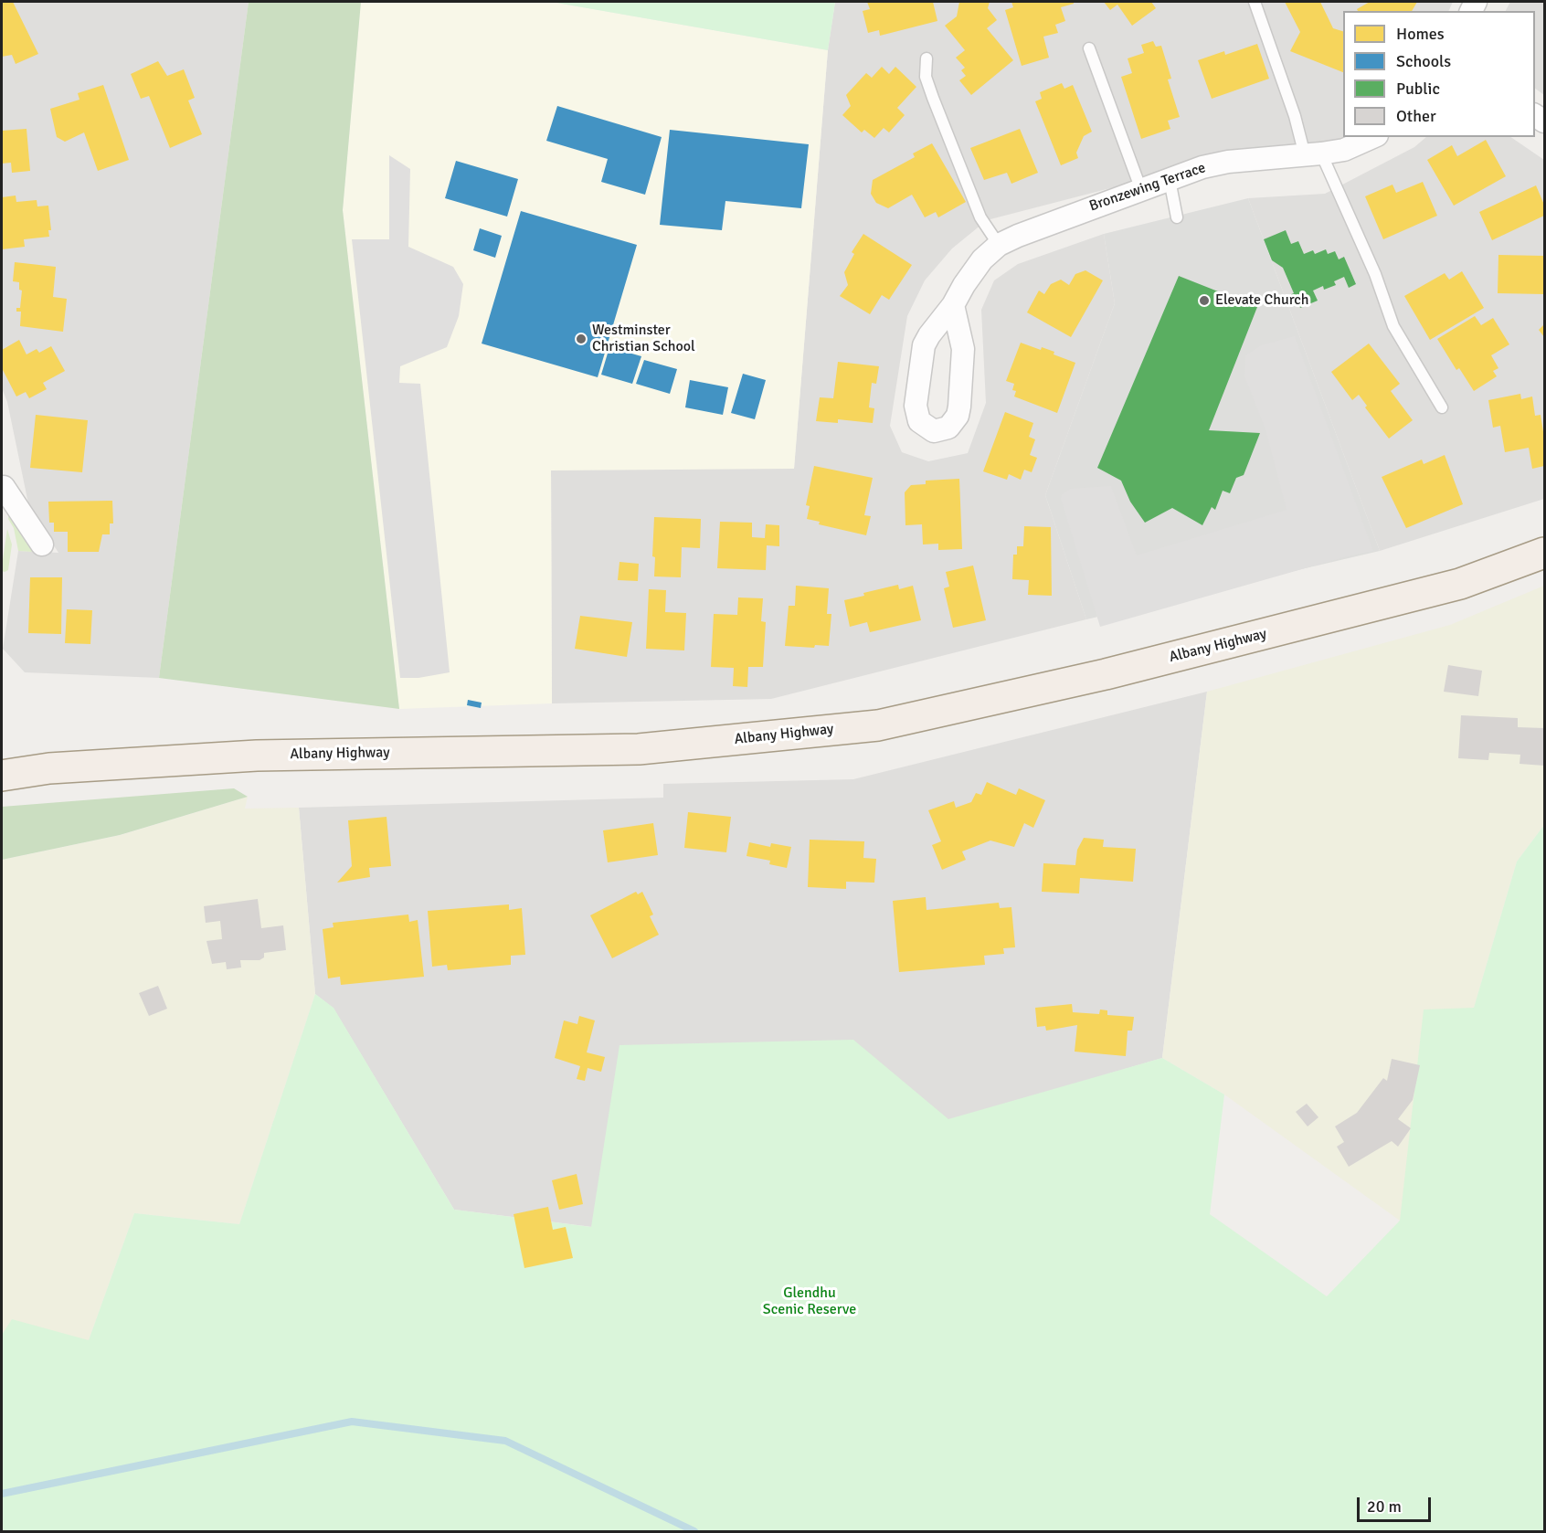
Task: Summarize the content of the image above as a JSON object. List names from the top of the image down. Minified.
{"streets":{"main road":["Albany Highway"],"street":["Bronzewing Terrace"]},"parks":["Glendhu Scenic Reserve"],"places":["Elevate Church","Westminster Christian School"],"legend":["Homes","Schools","Public","Other"],"scale_bar":"20 m"}
